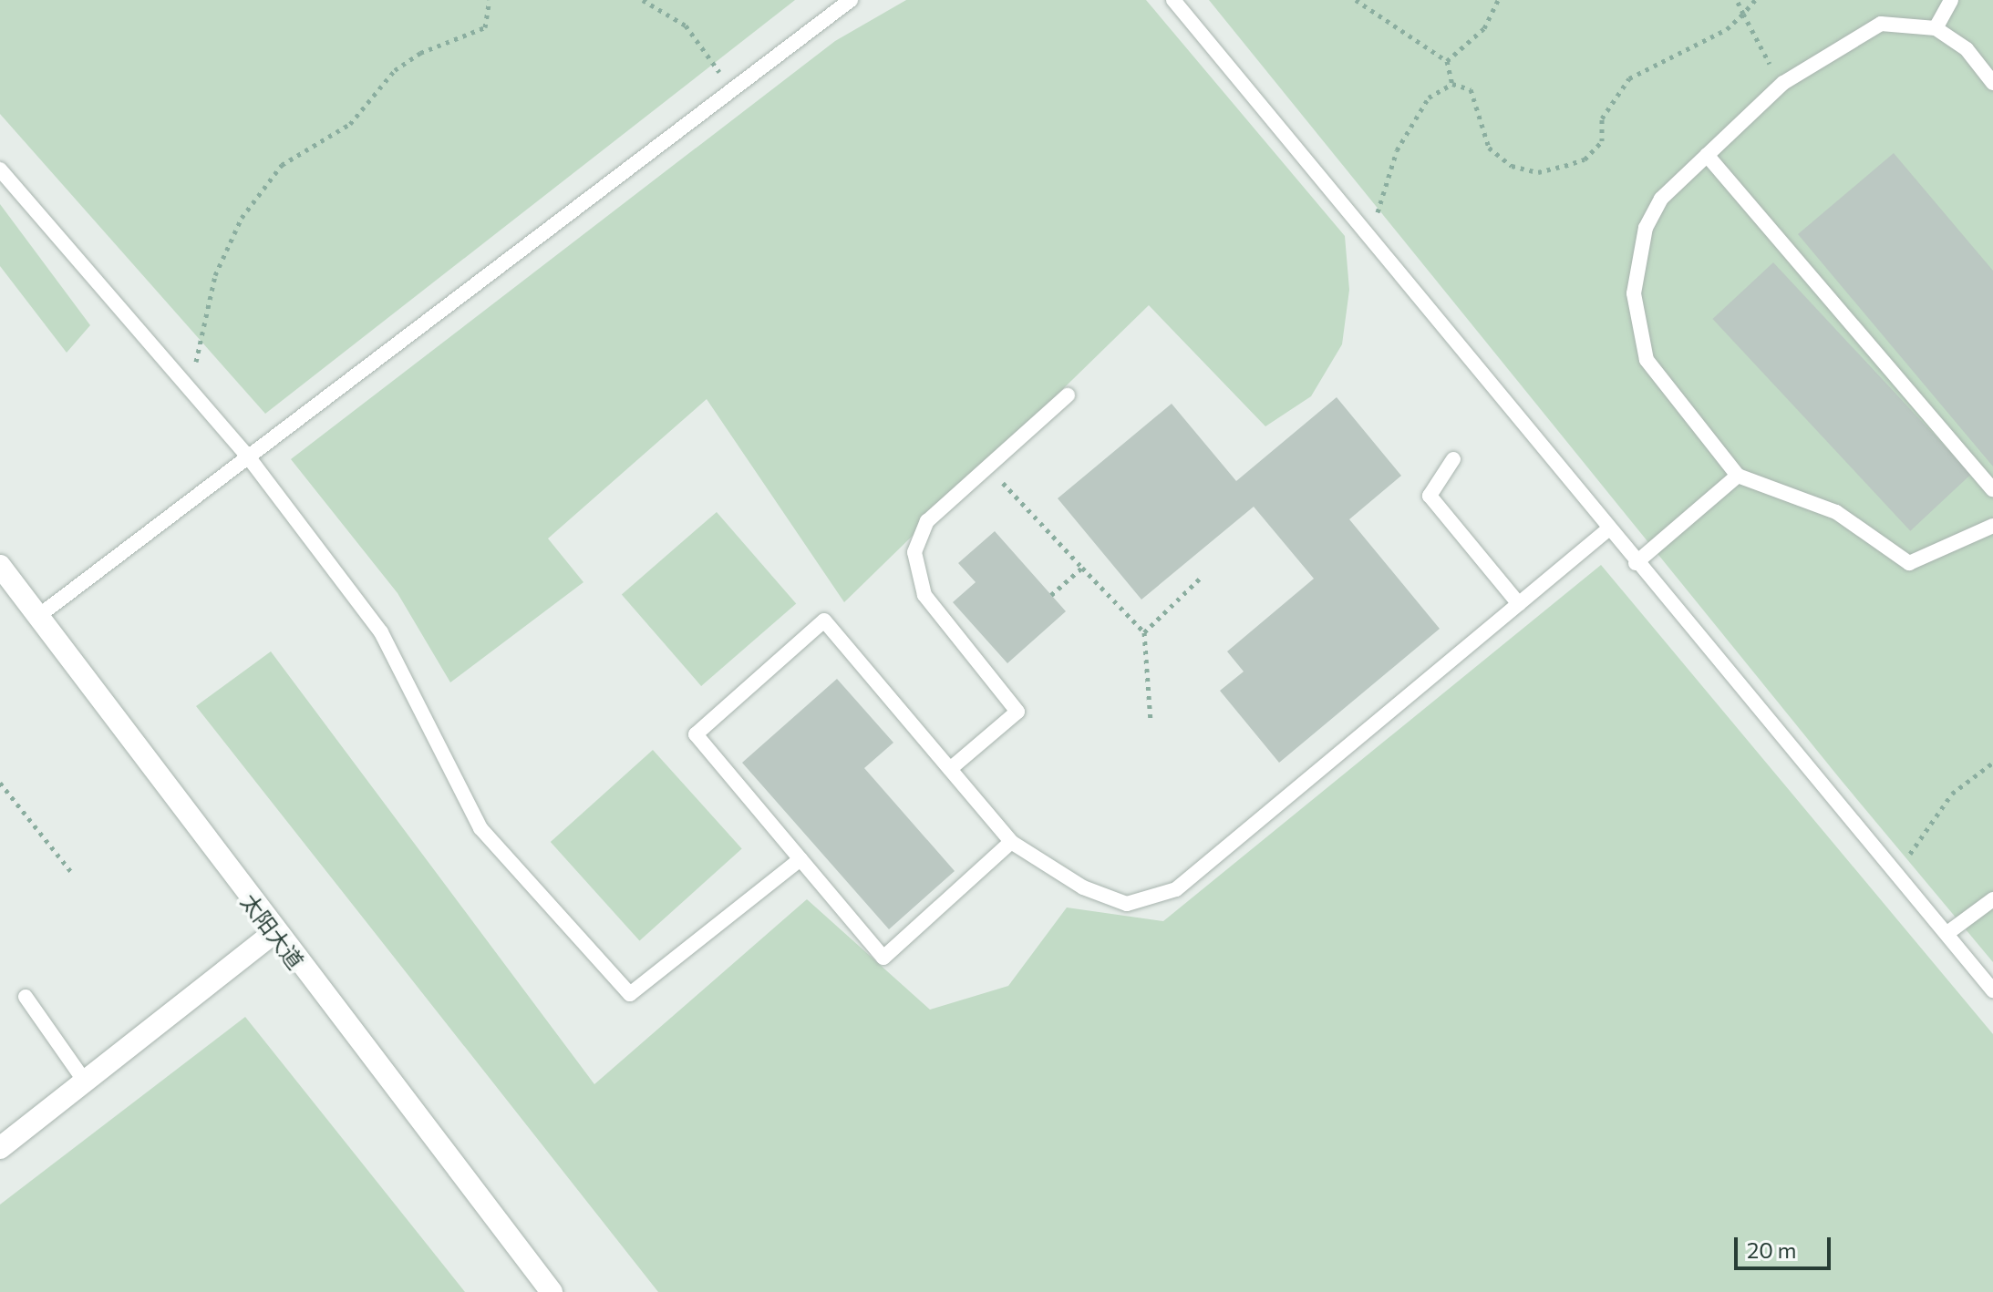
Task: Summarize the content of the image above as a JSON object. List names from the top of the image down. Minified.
{"streets":{"main road":["太阳大道"]},"scale_bar":"20 m"}
